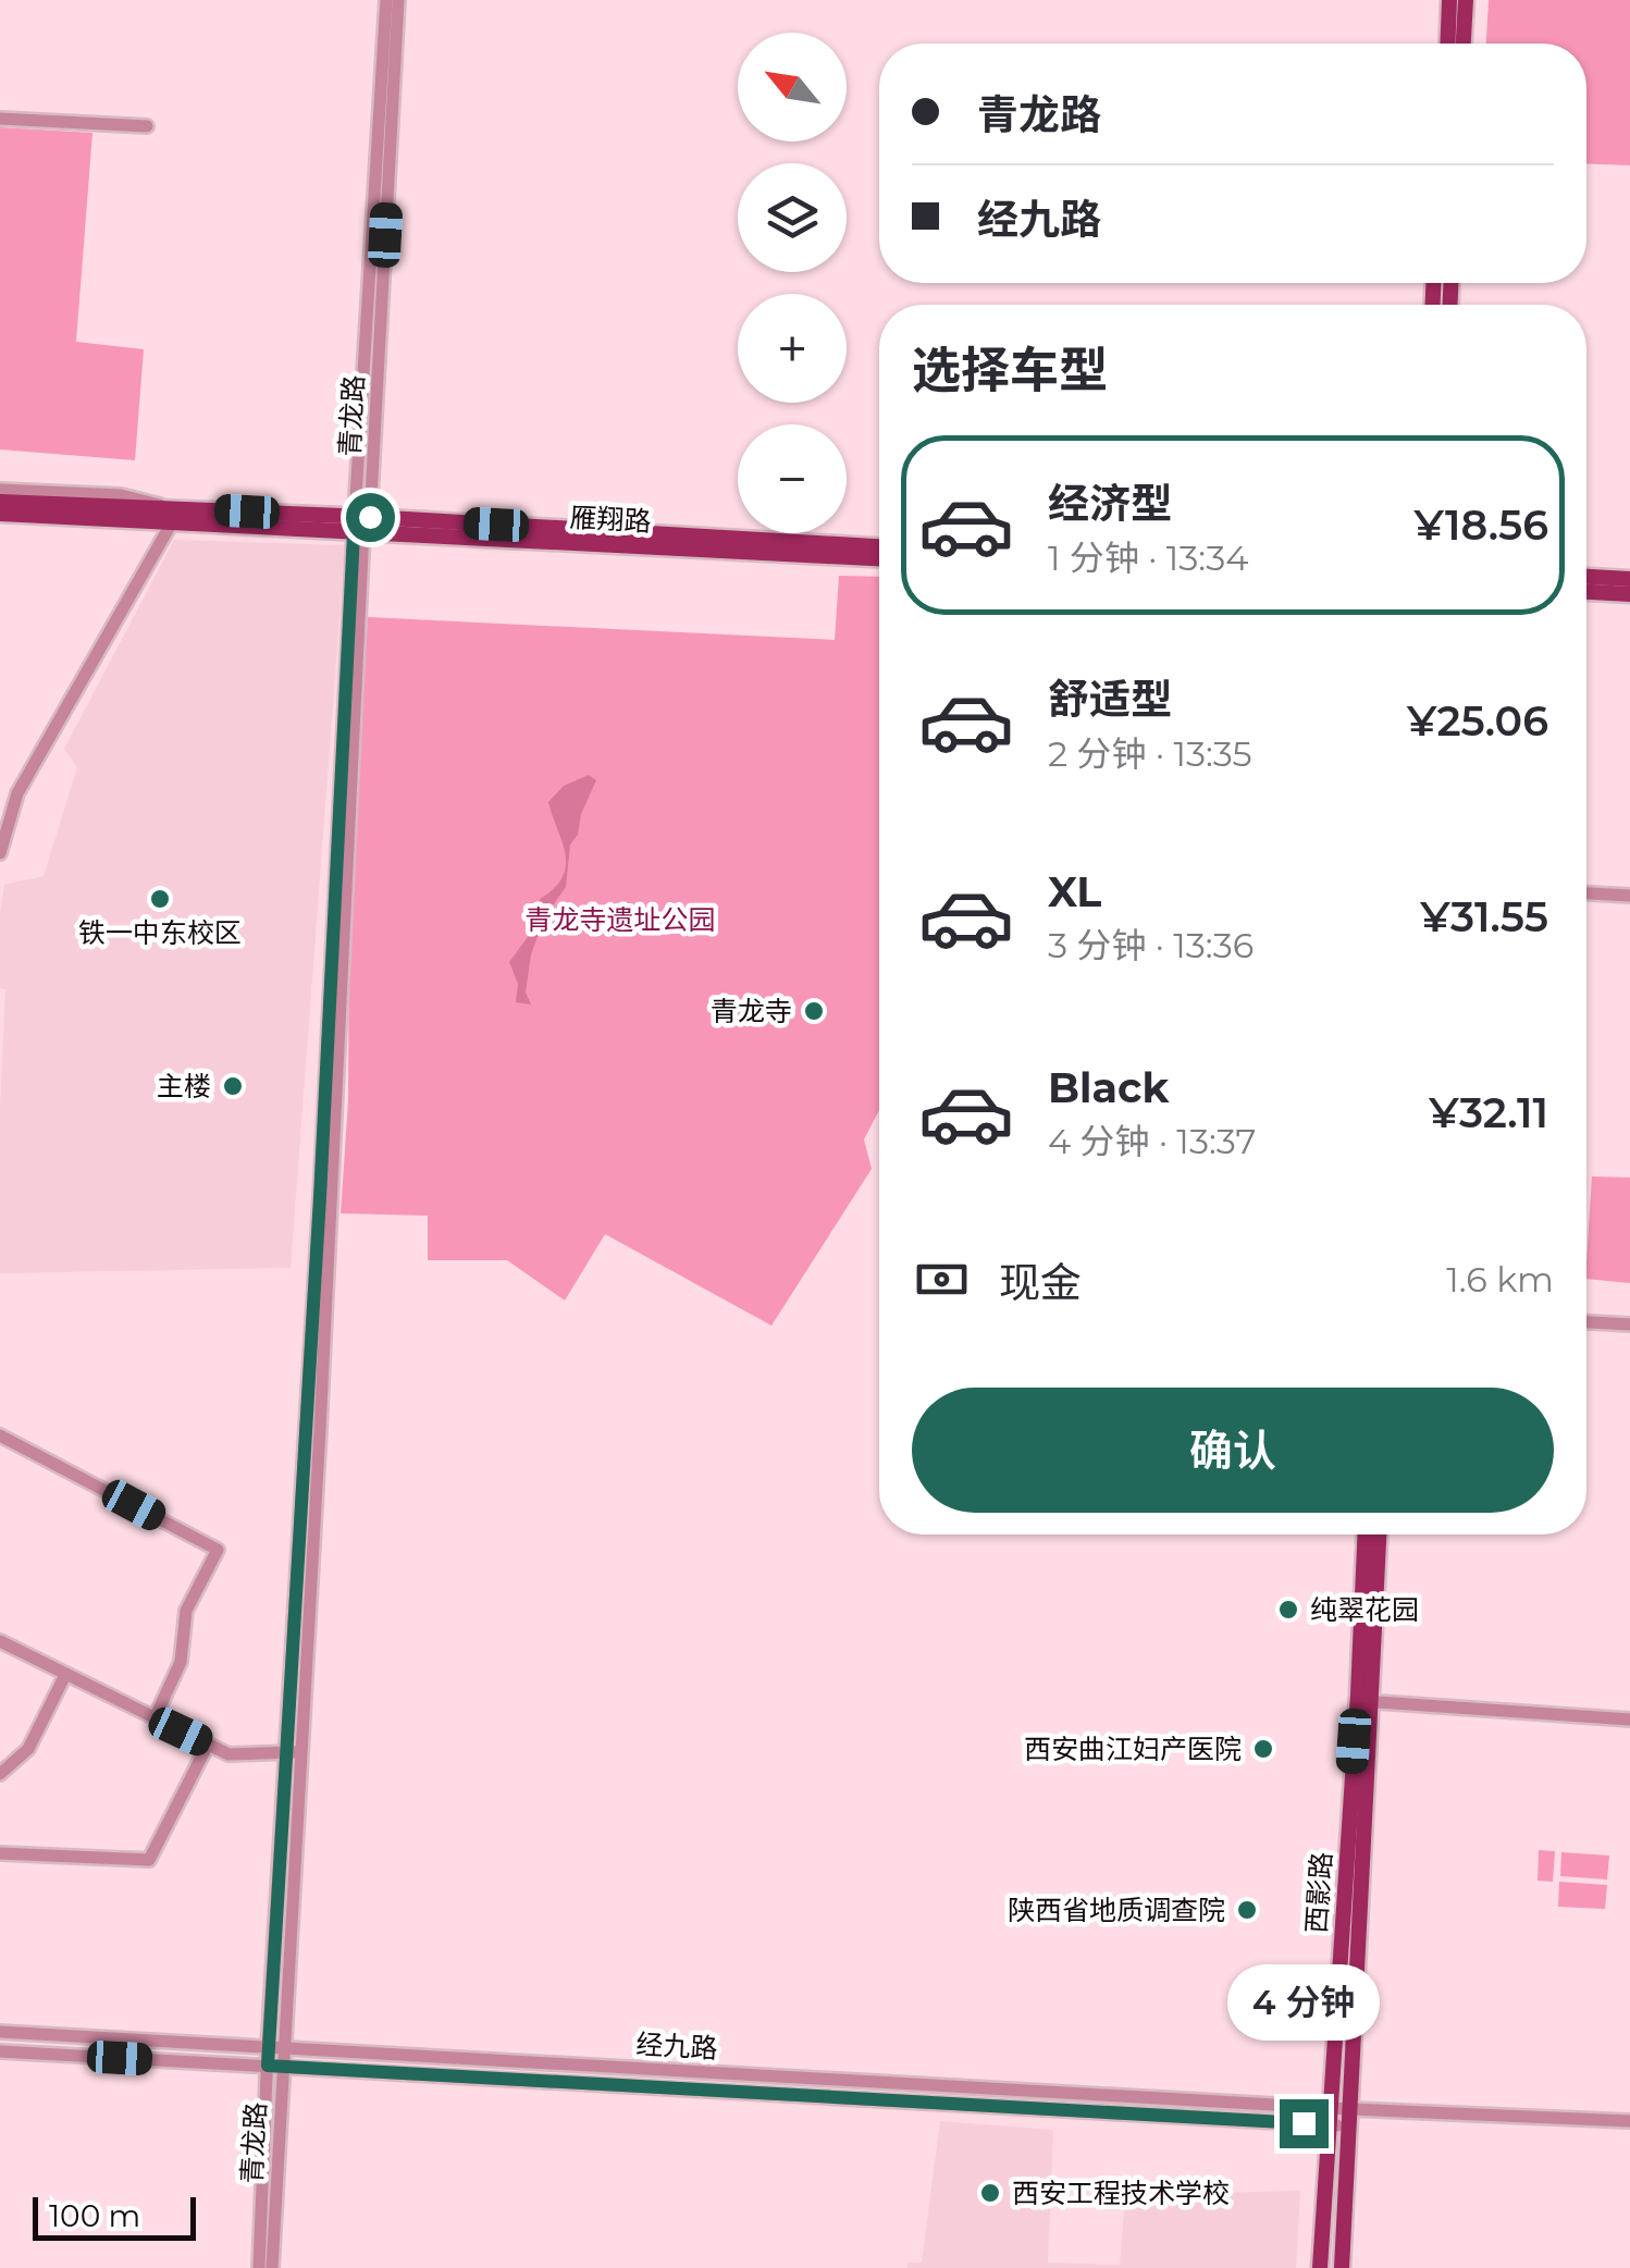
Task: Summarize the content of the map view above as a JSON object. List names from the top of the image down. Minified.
{"streets":{"main road":["雁翔路","西影路"],"street":["青龙路","经九路"]},"crossings":[["青龙路","雁翔路"],["青龙路","经九路"],["西影路","经九路"]],"parks":["青龙寺遗址公园"],"places":["铁一中东校区","青龙寺","主楼","纯翠花园","西安曲江妇产医院","陕西省地质调查院","西安工程技术学校"],"scale_bar":"100 m","north":"top left","page":{"map_buttons":["+","−"],"banner":["青龙路","经九路"],"heading":"选择车型","list":[{"name":"经济型","note":"1 分钟 · 13:34","value":"¥18.56"},{"name":"舒适型","note":"2 分钟 · 13:35","value":"¥25.06"},{"name":"XL","note":"3 分钟 · 13:36","value":"¥31.55"},{"name":"Black","note":"4 分钟 · 13:37","value":"¥32.11"}],"pay":["现金","1.6 km"],"buttons":"确认","bubble":"4 分钟","scale":"100 m"}}
